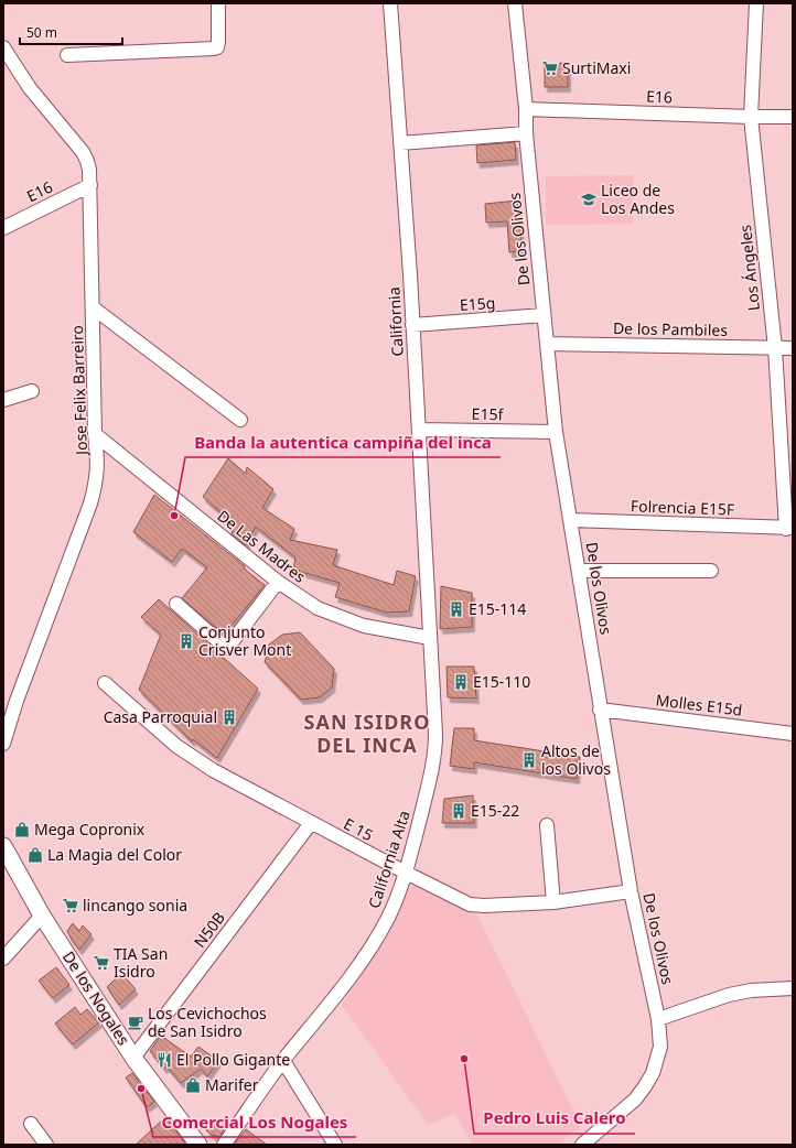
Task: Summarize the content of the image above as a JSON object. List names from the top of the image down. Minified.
{"streets":{"street":["E16","De los Olivos","Los Ángeles","E15g","California","De los Pambiles","Jose Felix Barreiro","E15f","Folrencia E15F","De Las Madres","Molles E15d","E 15","California Alta","N50B","De los Nogales"]},"crossings":[["E16","De los Olivos"],["E16","Los Ángeles"],["E16","Jose Felix Barreiro"],["De los Olivos","E15g"],["De los Olivos","De los Pambiles"],["De los Olivos","E15f"],["De los Olivos","Folrencia E15F"],["De los Olivos","Molles E15d"],["De los Olivos","E 15"],["Los Ángeles","De los Pambiles"],["Los Ángeles","Folrencia E15F"],["E15g","California"],["California","E15f"],["California","De Las Madres"],["California","California Alta"],["Jose Felix Barreiro","De Las Madres"],["De Las Madres","California Alta"],["E 15","California Alta"],["E 15","N50B"],["N50B","De los Nogales"]],"districts":["SAN ISIDRO DEL INCA"],"places":{"supermarket":["SurtiMaxi","lincango sonia","TIA San Isidro"],"school or university":["Liceo de Los Andes"],"other":["Banda la autentica campiña del inca","Pedro Luis Calero","Comercial Los Nogales"],"building":["E15-114","Conjunto Crisver Mont","E15-110","Casa Parroquial","Altos de los Olivos","E15-22"],"shop":["Mega Copronix","La Magia del Color","Marifer"],"cafe":["Los Cevichochos de San Isidro"],"restaurant":["El Pollo Gigante"]},"scale_bar":"50 m"}
